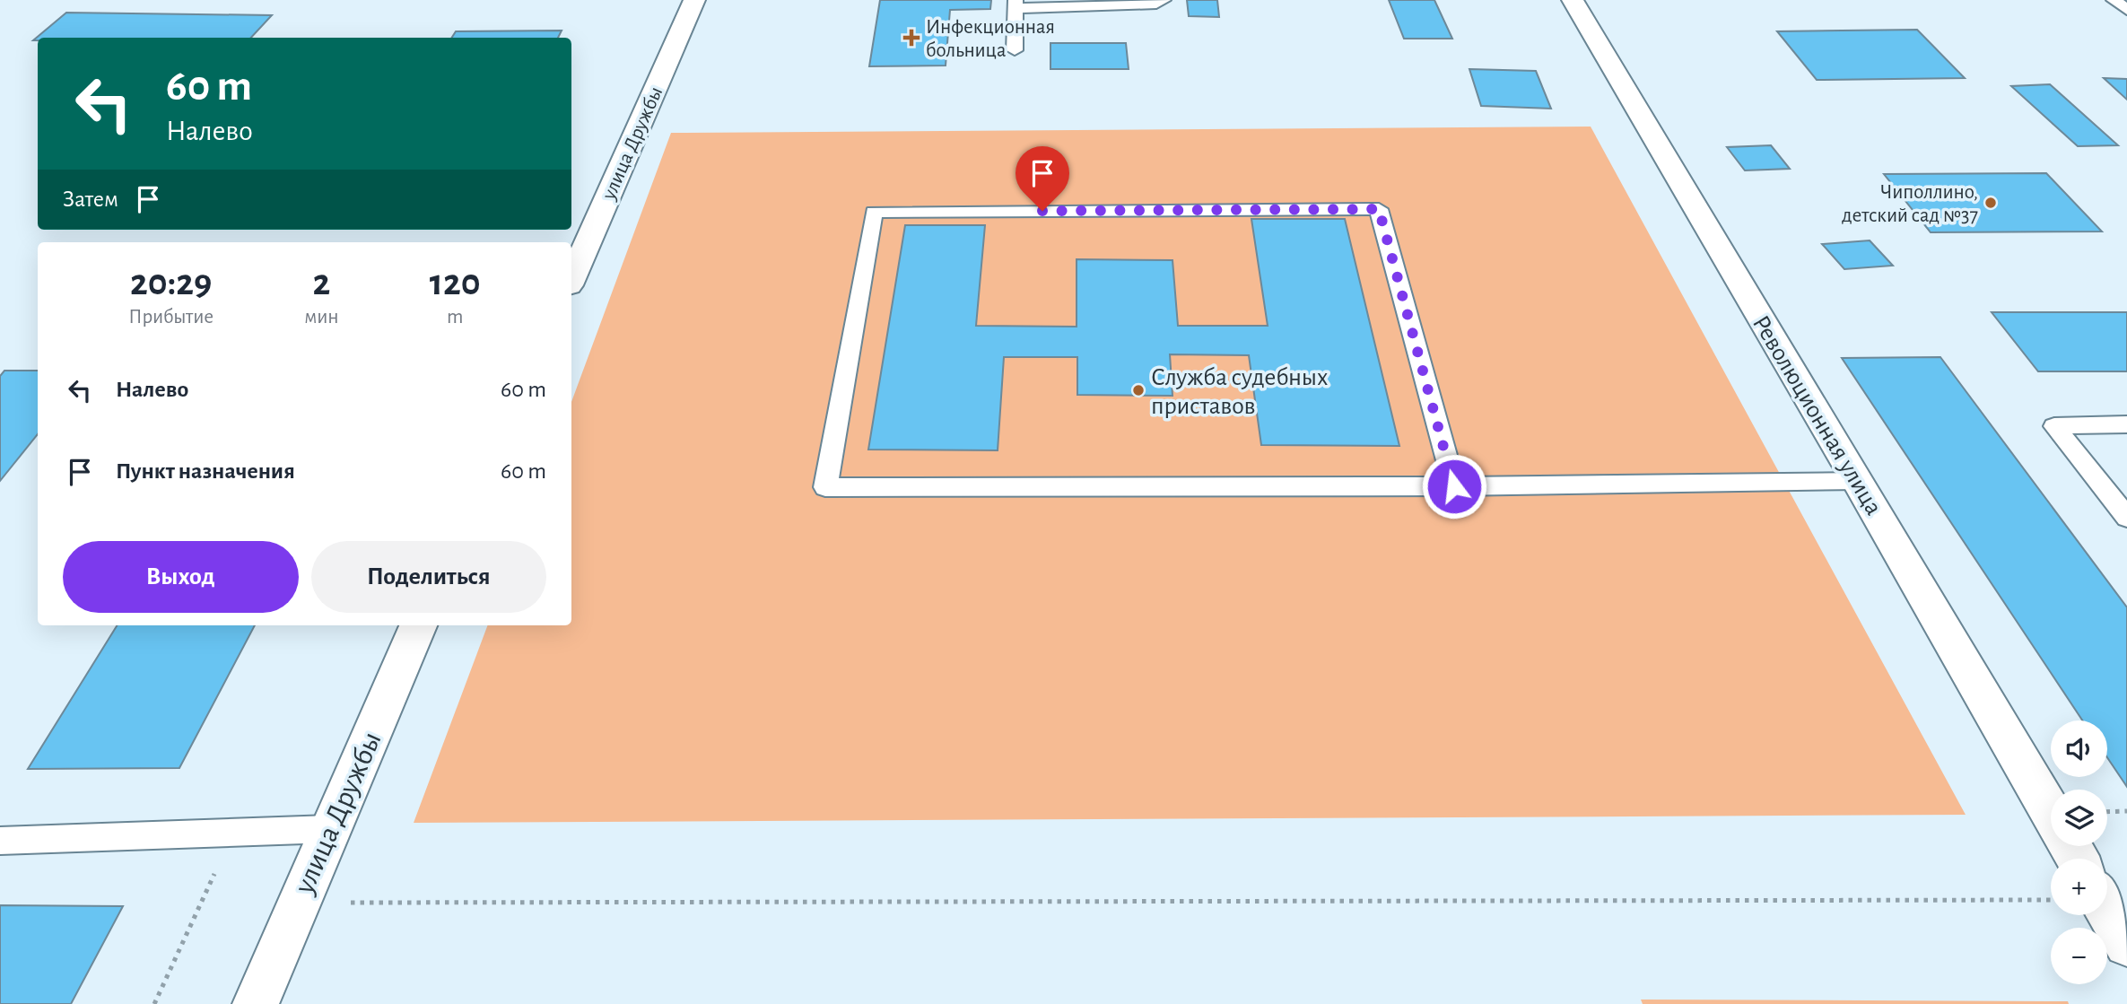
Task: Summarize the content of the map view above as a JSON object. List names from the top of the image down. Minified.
{"streets":{"street":["улица Дружбы","Революционная улица"]},"places":{"health":["Инфекционная больница"],"other":["Чиполлино, детский сад №37","Служба судебных приставов"]},"page":{"turn":["60 m","Налево"],"then":"Затем","eta":["20:29","Прибытие","2","мин","120","m"],"list":[{"name":"Налево","value":"60 m"},{"name":"Пункт назначения","value":"60 m"}],"buttons":["Выход","Поделиться"],"map_buttons":["+","−"]}}
